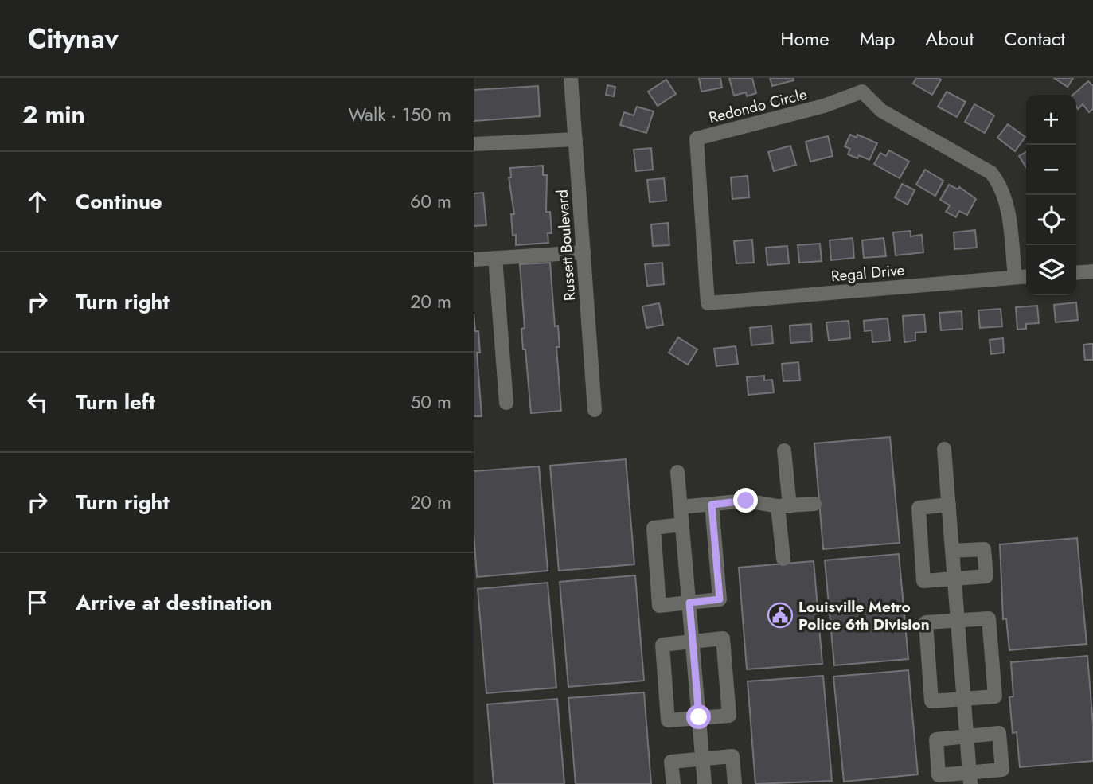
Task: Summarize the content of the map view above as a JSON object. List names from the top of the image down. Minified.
{"streets":{"street":["Redondo Circle","Russett Boulevard","Regal Drive"]},"crossings":[["Redondo Circle","Regal Drive"]],"places":{"public building":["Louisville Metro Police 6th Division"]},"page":{"header":"Citynav","nav":["Home","Map","About","Contact"],"heading":["2 min","Walk · 150 m"],"map_buttons":["+","−"],"list":[["Continue","60 m"],["Turn right","20 m"],["Turn left","50 m"],["Turn right","20 m"],"Arrive at destination"]}}
